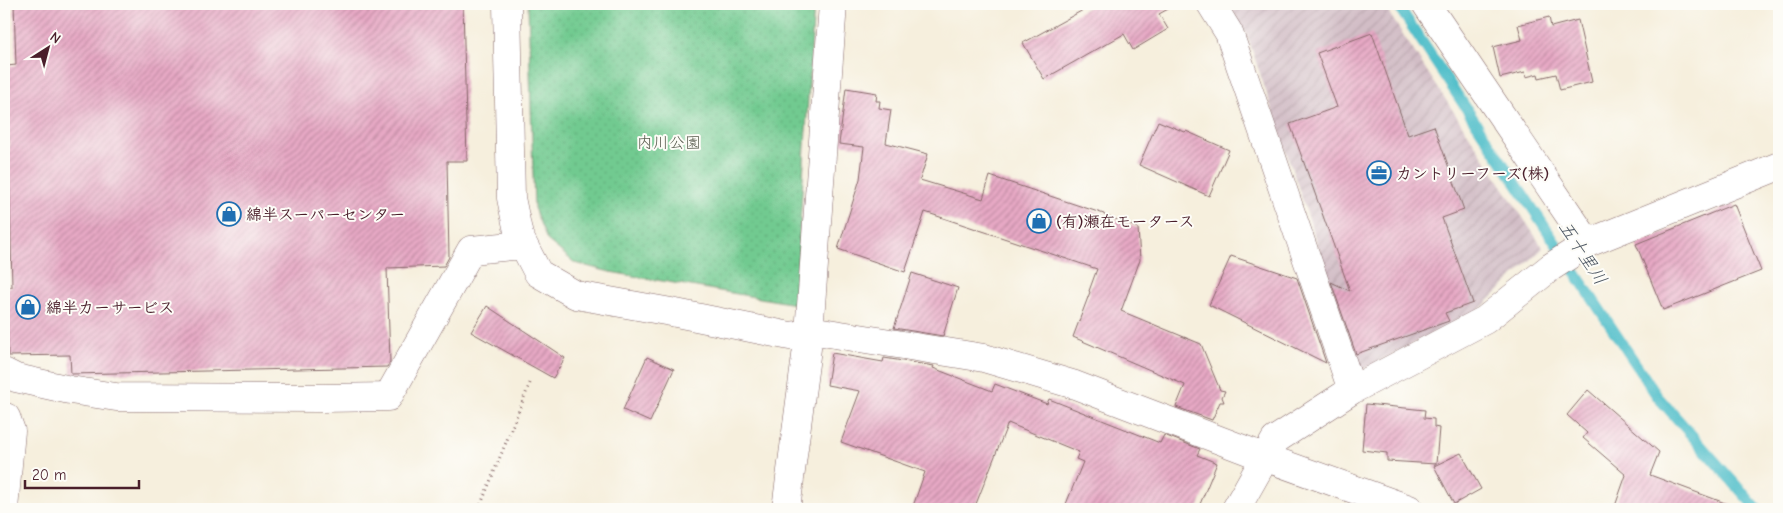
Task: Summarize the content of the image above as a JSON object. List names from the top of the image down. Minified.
{"water":["五十里川"],"parks":["内川公園"],"places":{"office":["カントリーフーズ(株)"],"shop":["綿半スーパーセンター","(有)瀬在モータース","綿半カーサービス"]},"scale_bar":"20 m","north":"top right"}
